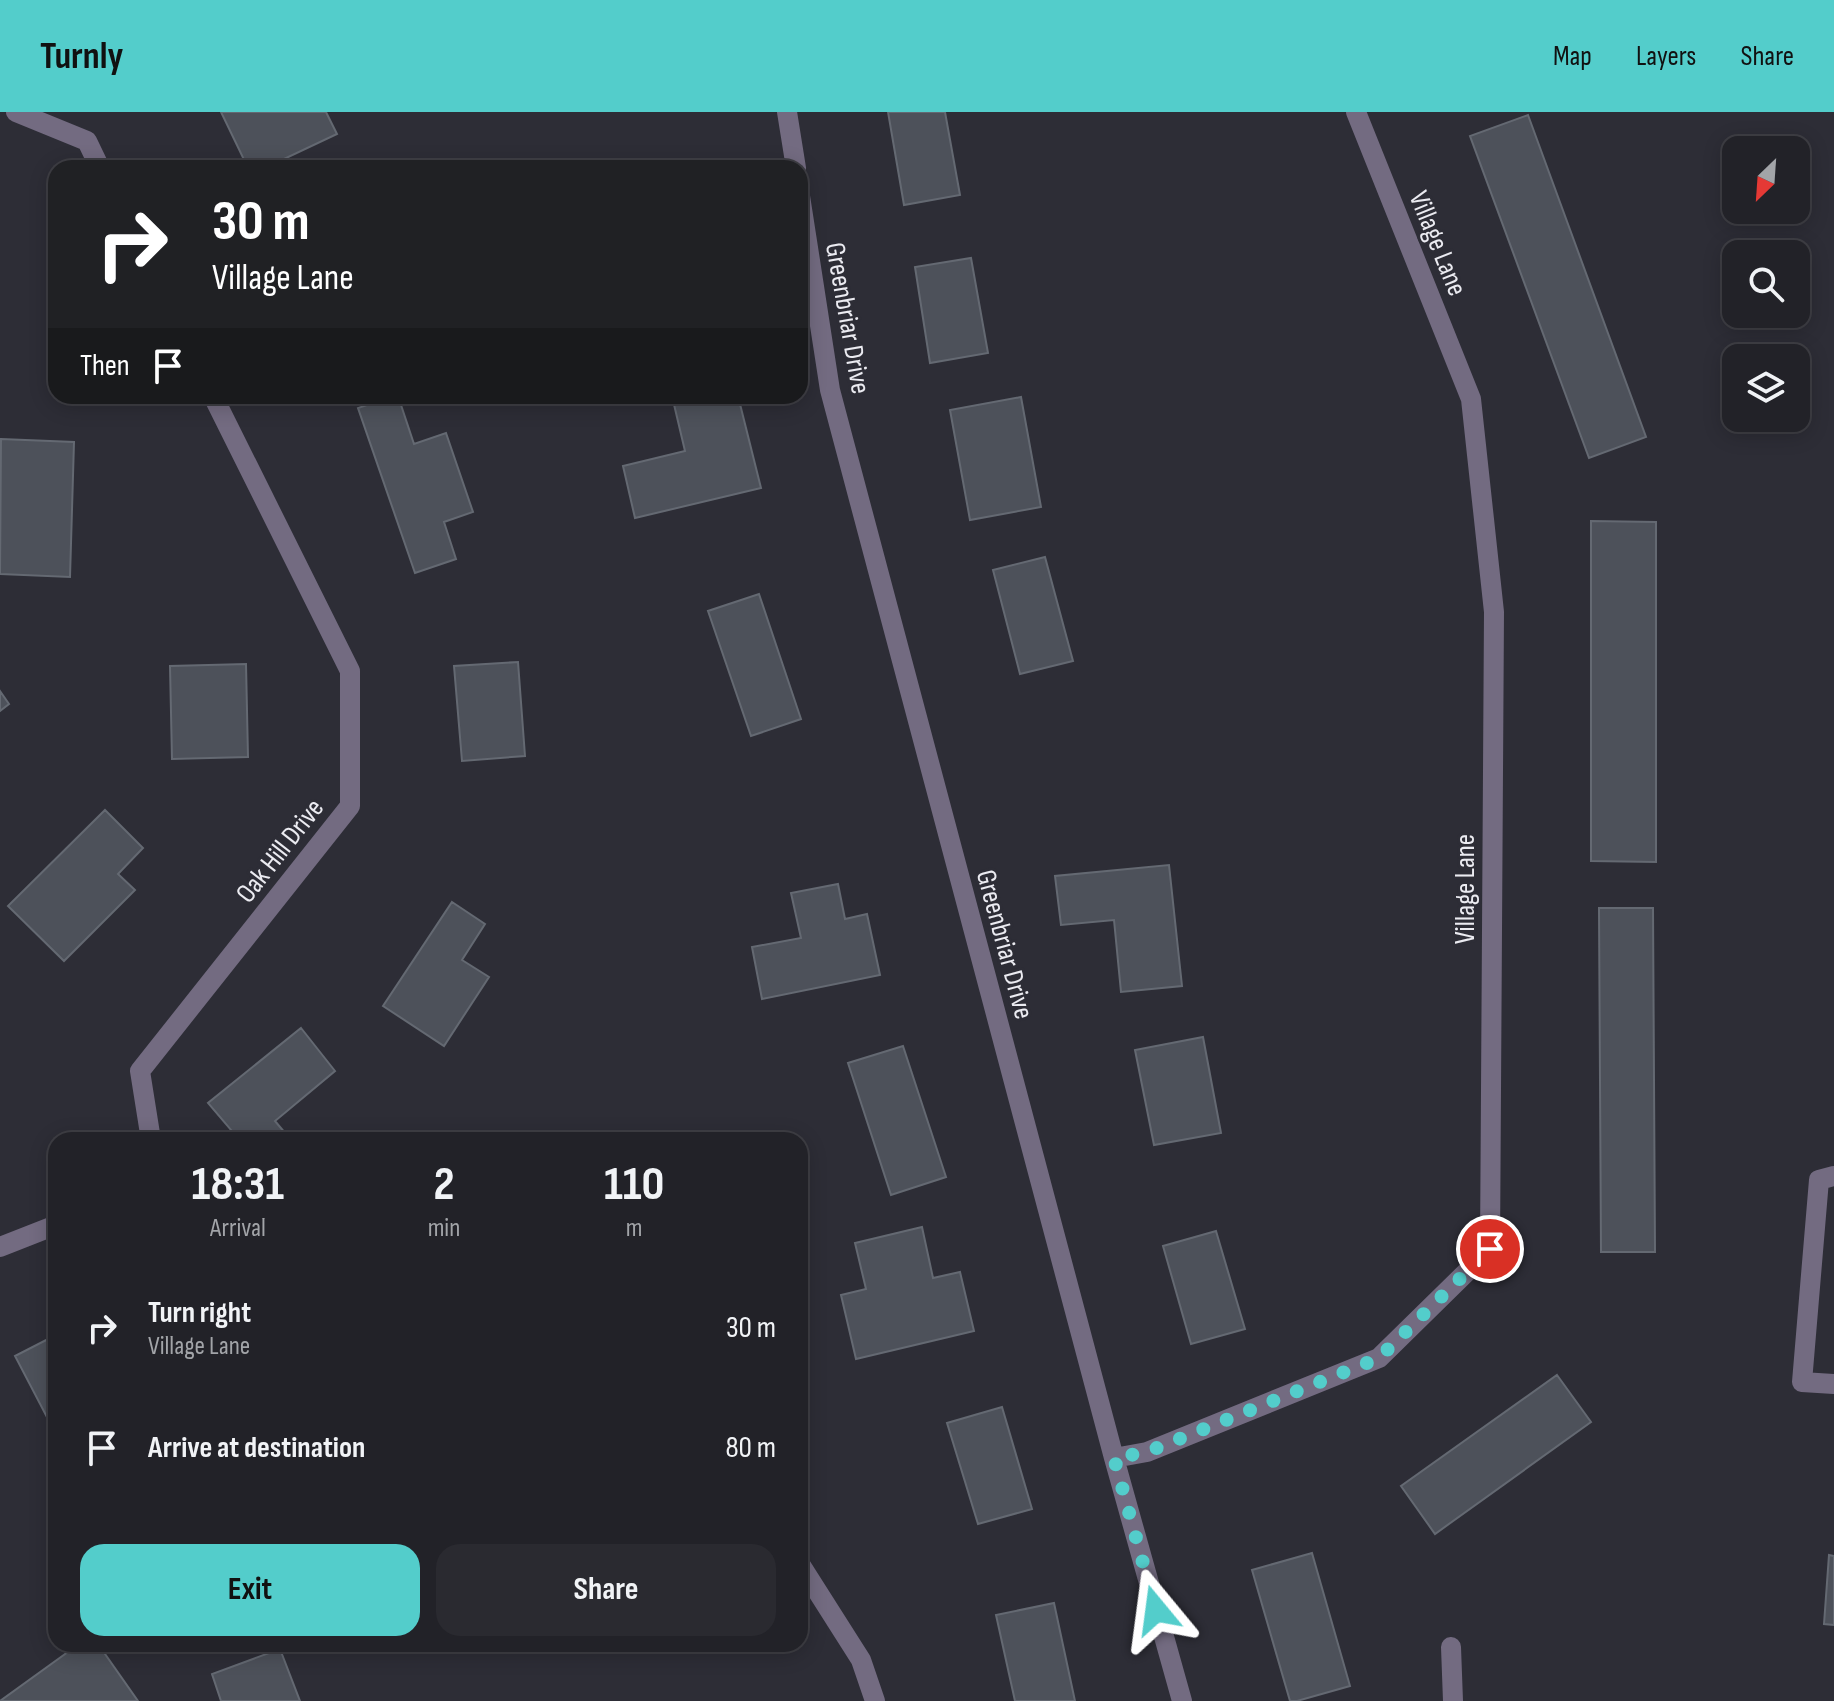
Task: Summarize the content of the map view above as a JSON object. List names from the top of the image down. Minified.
{"streets":{"street":["Village Lane","Greenbriar Drive","Oak Hill Drive"]},"crossings":[["Village Lane","Greenbriar Drive"]],"north":"bottom left","page":{"header":"Turnly","nav":["Map","Layers","Share"],"turn":["30 m","Village Lane"],"then":"Then","eta":["18:31","Arrival","2","min","110","m"],"list":[{"name":"Turn right","note":"Village Lane","value":"30 m"},{"name":"Arrive at destination","value":"80 m"}],"buttons":["Exit","Share"]}}
